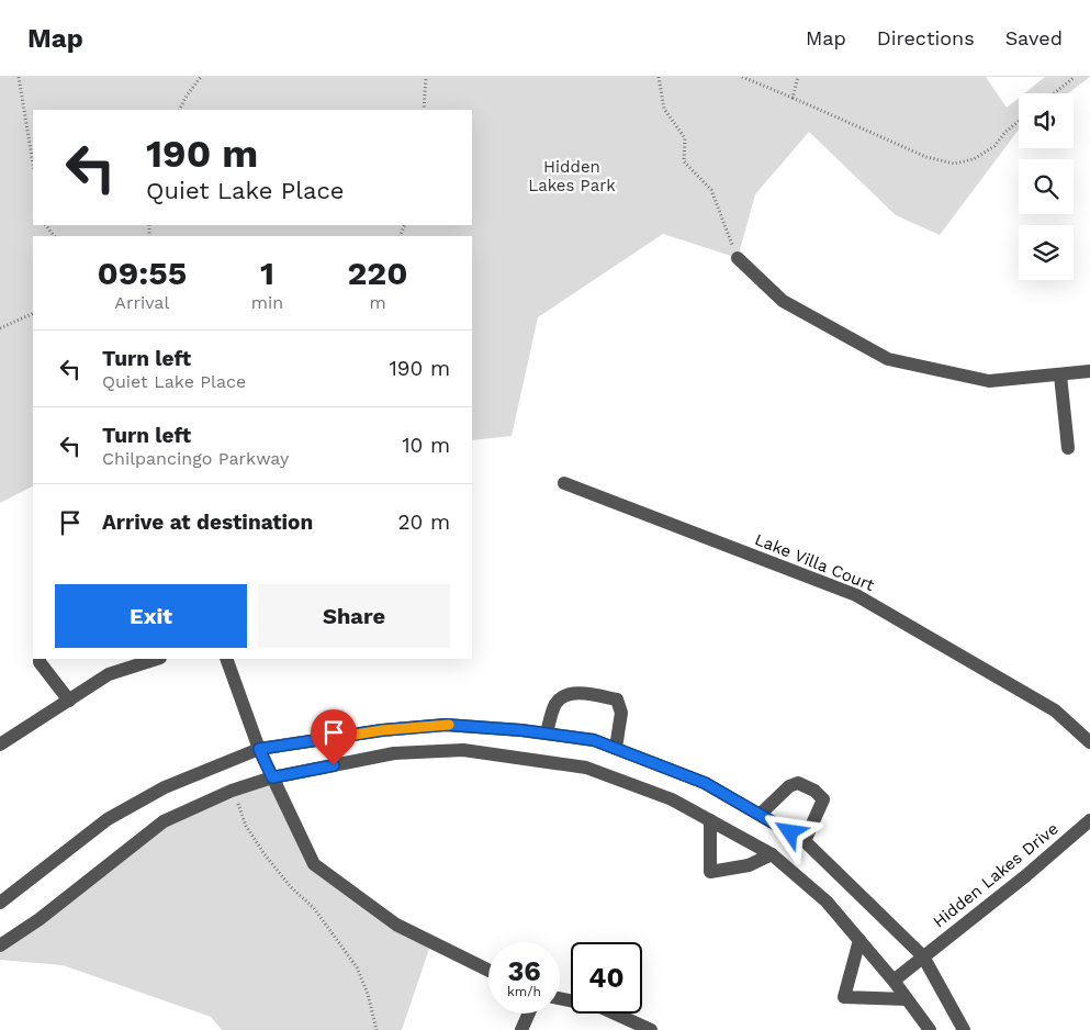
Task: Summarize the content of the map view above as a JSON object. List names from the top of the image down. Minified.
{"streets":{"street":["Lake Villa Court","Hidden Lakes Drive"]},"parks":["Hidden Lakes Park"],"page":{"header":"Map","nav":["Map","Directions","Saved"],"turn":["190 m","Quiet Lake Place"],"eta":["09:55","Arrival","1","min","220","m"],"list":[{"name":"Turn left","note":"Quiet Lake Place","value":"190 m"},{"name":"Turn left","note":"Chilpancingo Parkway","value":"10 m"},{"name":"Arrive at destination","value":"20 m"}],"buttons":["Exit","Share"],"speed":"36 km/h","limit":"40"}}
